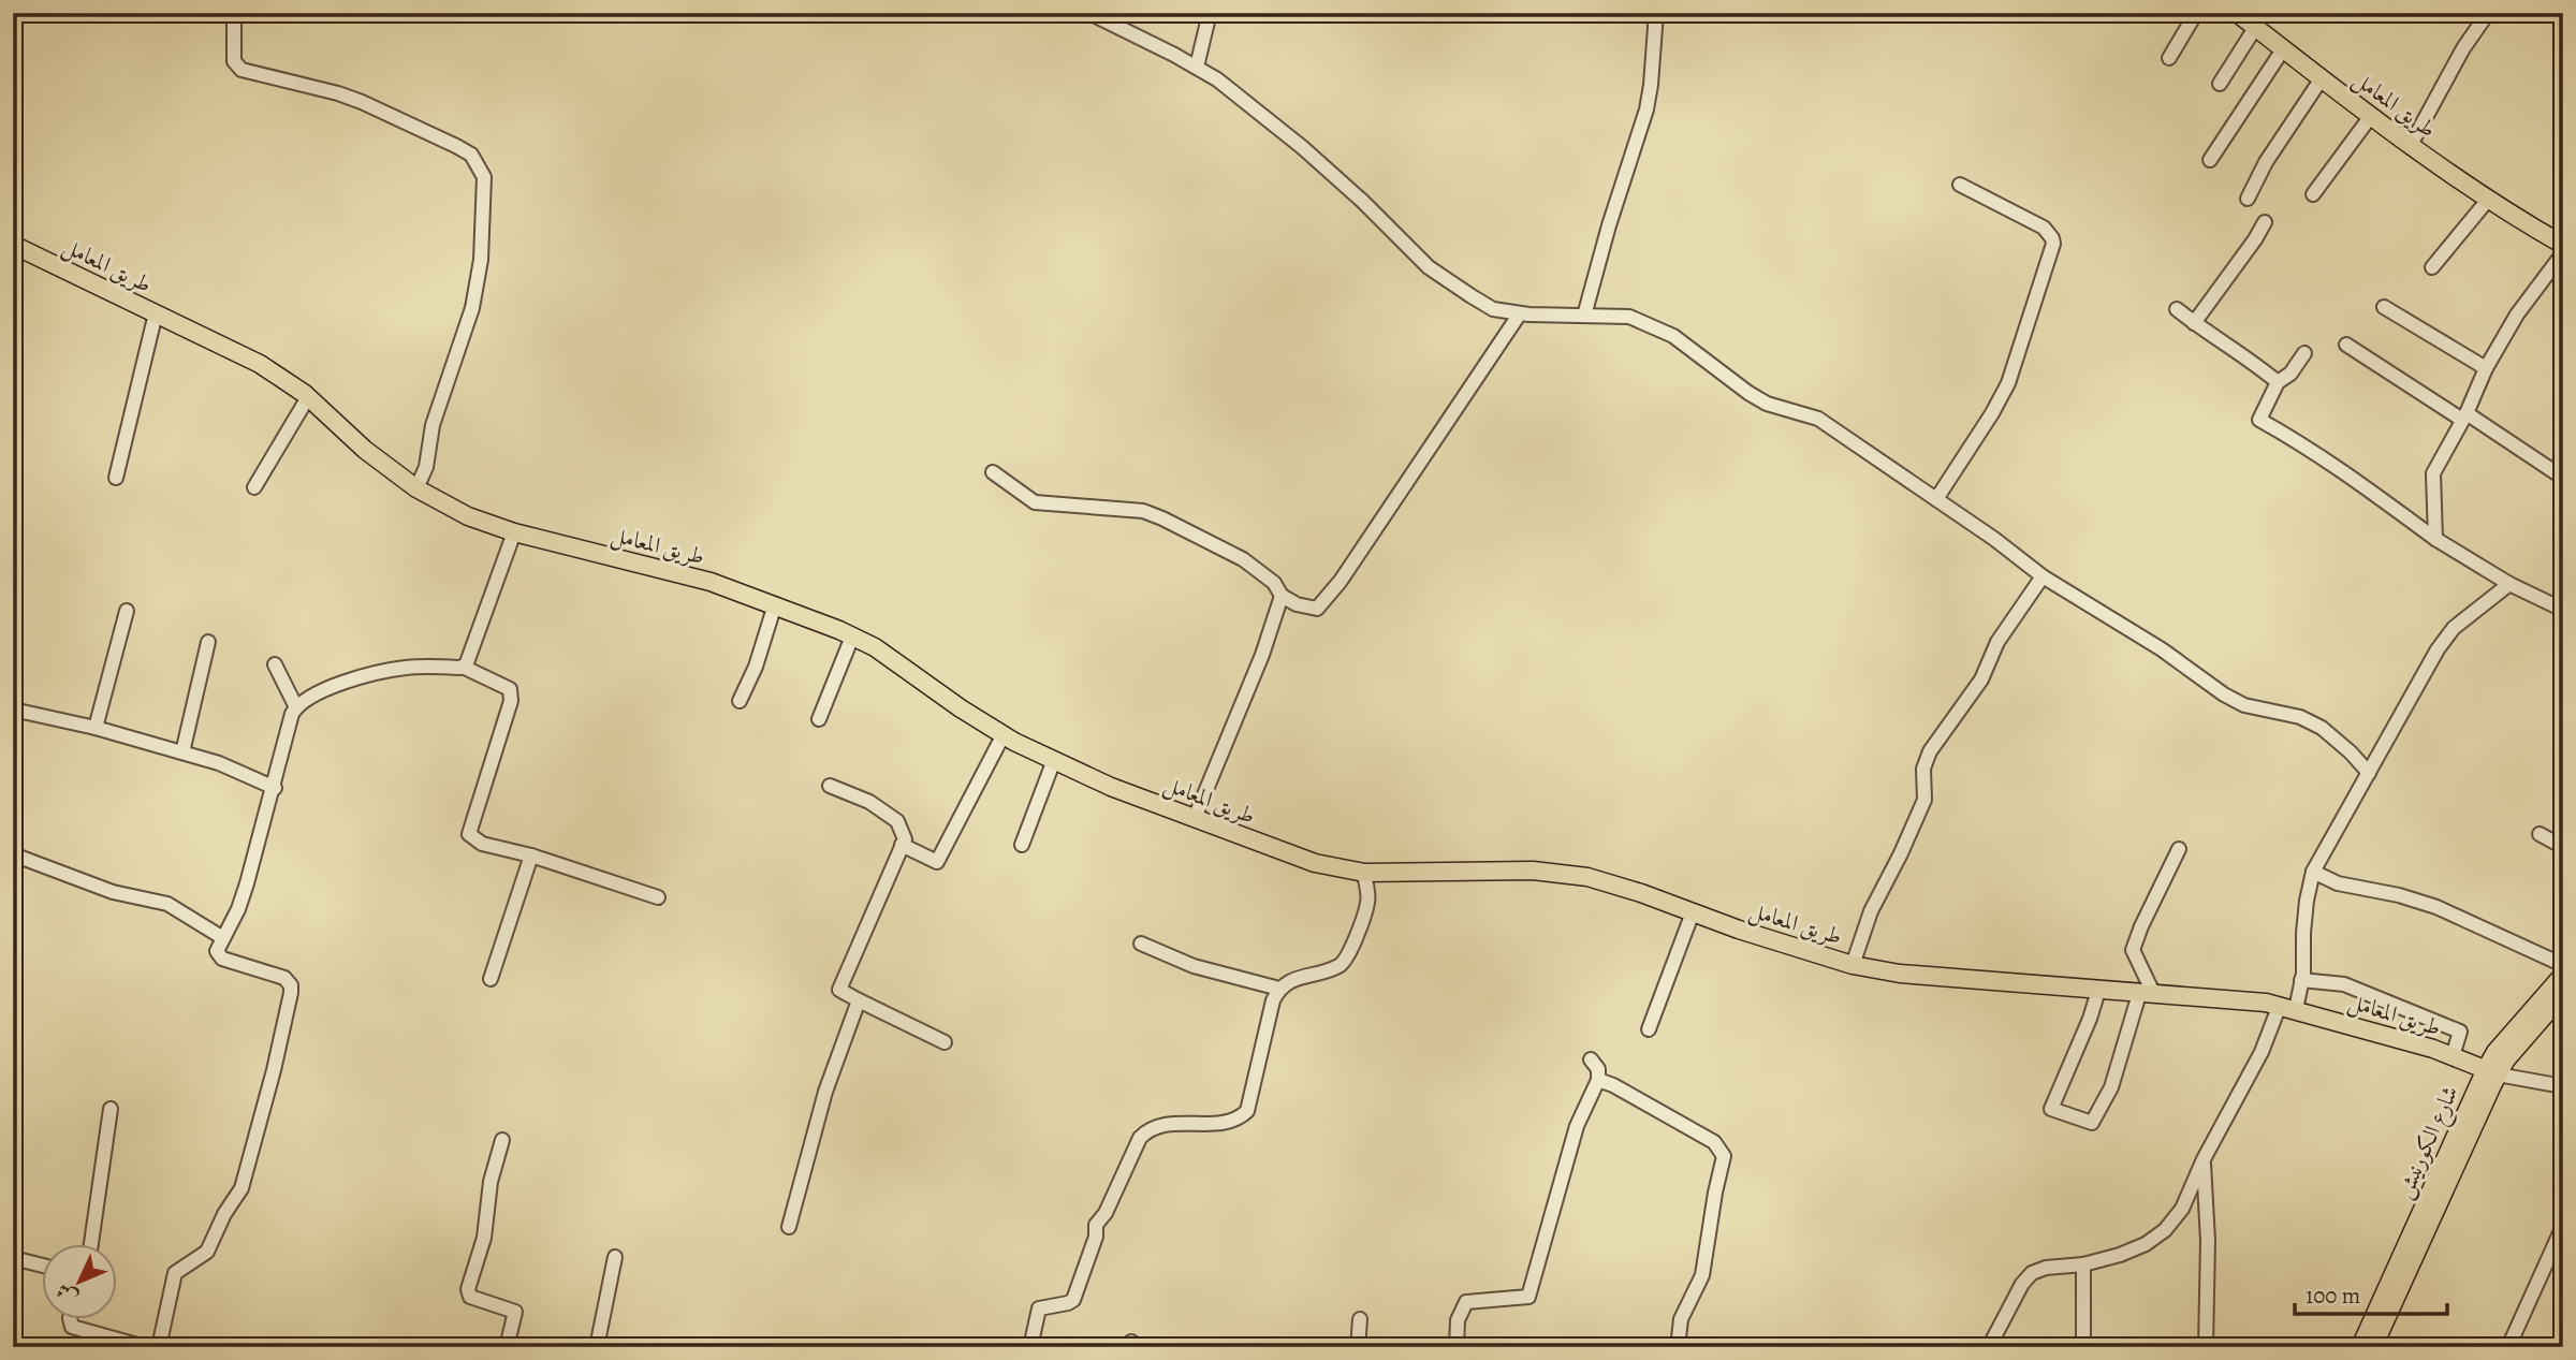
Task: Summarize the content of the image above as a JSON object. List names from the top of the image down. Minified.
{"streets":{"main road":["طريق المعامل","شارع الكورنيش"]},"crossings":[["طريق المعامل","شارع الكورنيش"]],"scale_bar":"100 m","north":"bottom left"}
